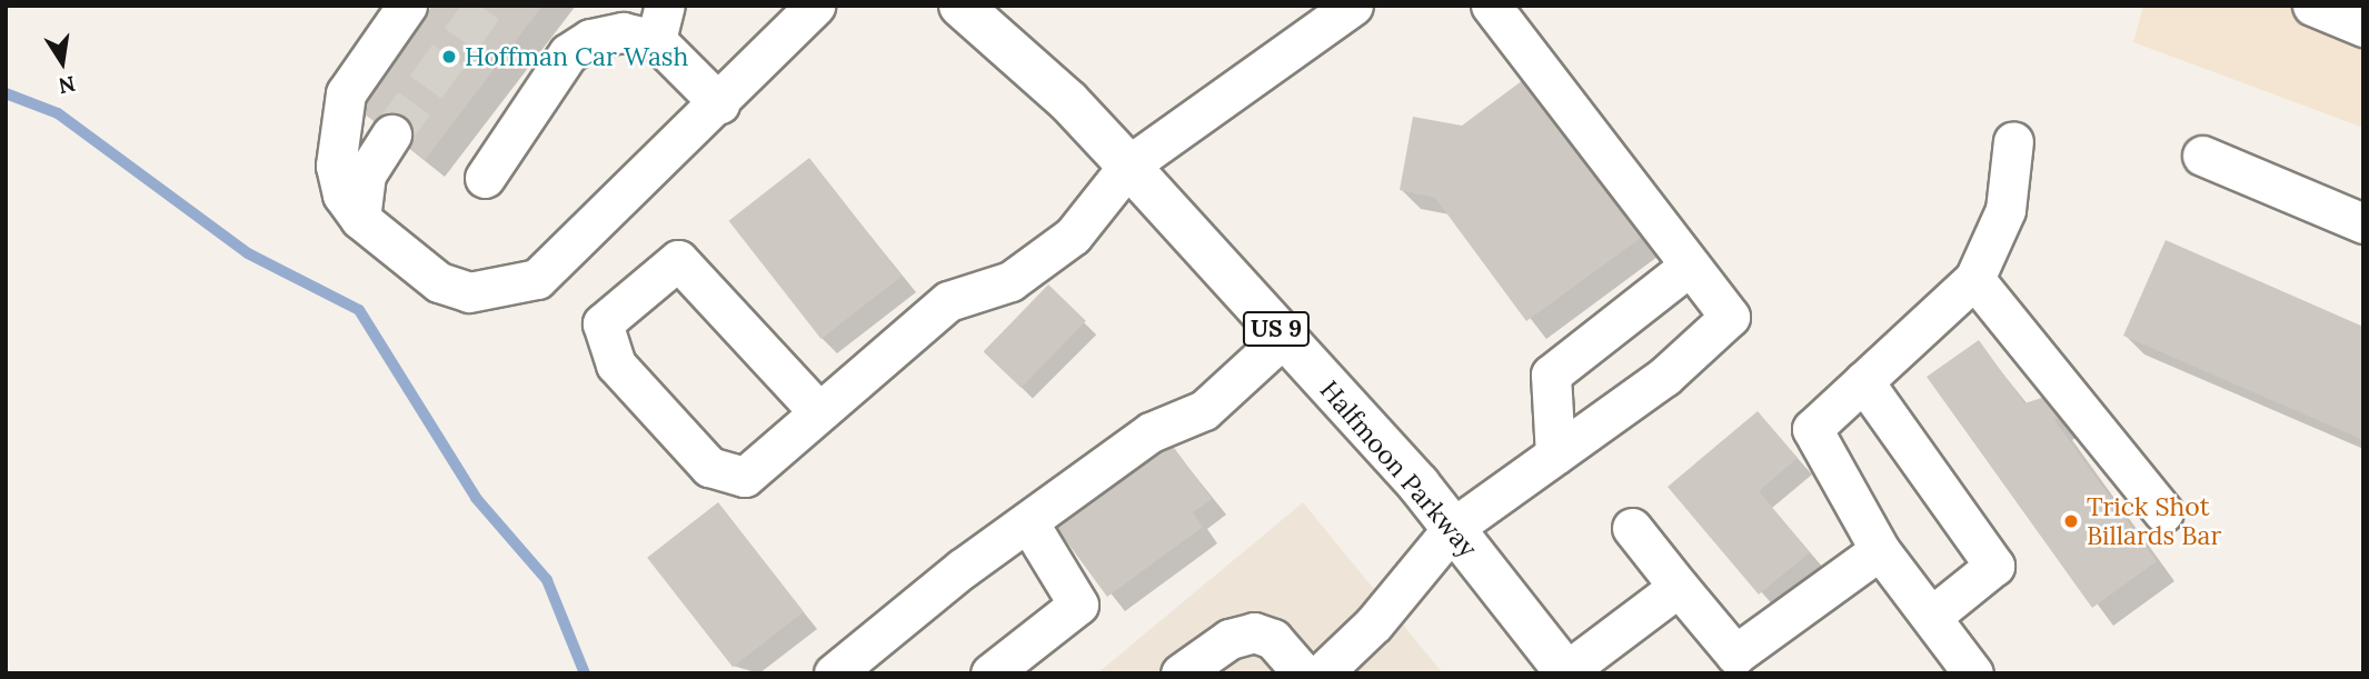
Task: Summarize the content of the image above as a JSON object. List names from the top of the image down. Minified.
{"streets":{"main road":["US 9","Halfmoon Parkway"]},"places":["Hoffman Car Wash","Trick Shot Billards Bar"],"north":"bottom"}
